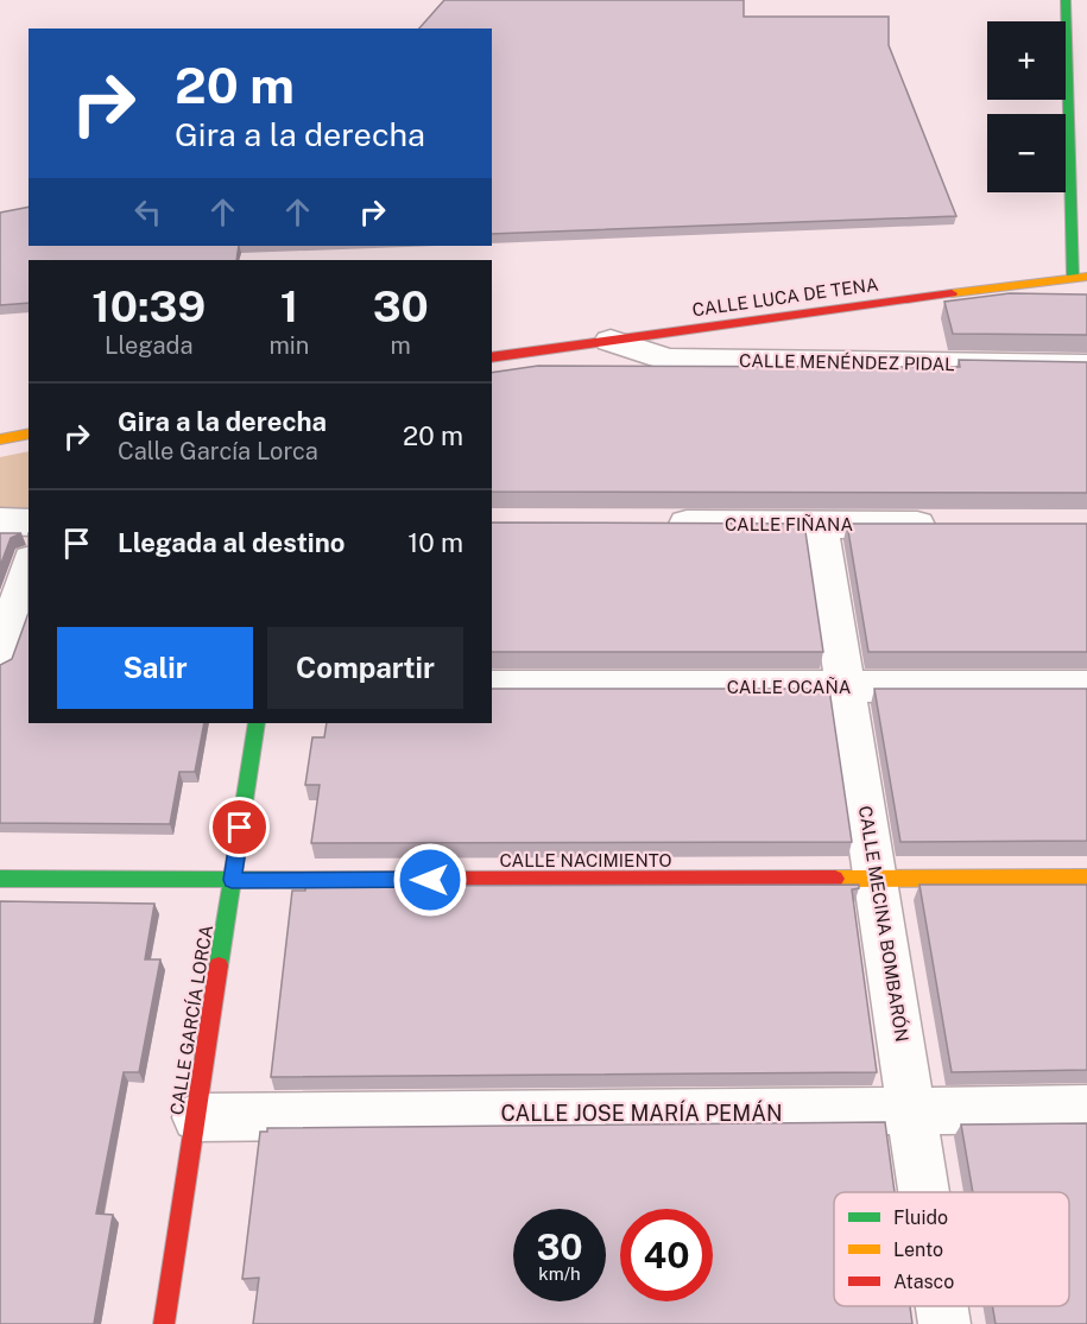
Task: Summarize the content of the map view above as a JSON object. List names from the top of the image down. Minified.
{"streets":{"street":["CALLE LUCA DE TENA","CALLE MENÉNDEZ PIDAL","CALLE FIÑANA","CALLE OCAÑA","CALLE NACIMIENTO","CALLE MECINA BOMBARÓN","CALLE GARCÍA LORCA","CALLE JOSE MARÍA PEMÁN"]},"crossings":[["CALLE LUCA DE TENA","CALLE MENÉNDEZ PIDAL"],["CALLE FIÑANA","CALLE MECINA BOMBARÓN"],["CALLE OCAÑA","CALLE MECINA BOMBARÓN"],["CALLE NACIMIENTO","CALLE MECINA BOMBARÓN"],["CALLE NACIMIENTO","CALLE GARCÍA LORCA"],["CALLE MECINA BOMBARÓN","CALLE JOSE MARÍA PEMÁN"],["CALLE GARCÍA LORCA","CALLE JOSE MARÍA PEMÁN"]],"legend":["Fluido","Lento","Atasco"],"page":{"map_buttons":["+","−"],"turn":["20 m","Gira a la derecha"],"eta":["10:39","Llegada","1","min","30","m"],"list":[{"name":"Gira a la derecha","note":"Calle García Lorca","value":"20 m"},{"name":"Llegada al destino","value":"10 m"}],"buttons":["Salir","Compartir"],"speed":"30 km/h","limit":"40"}}
